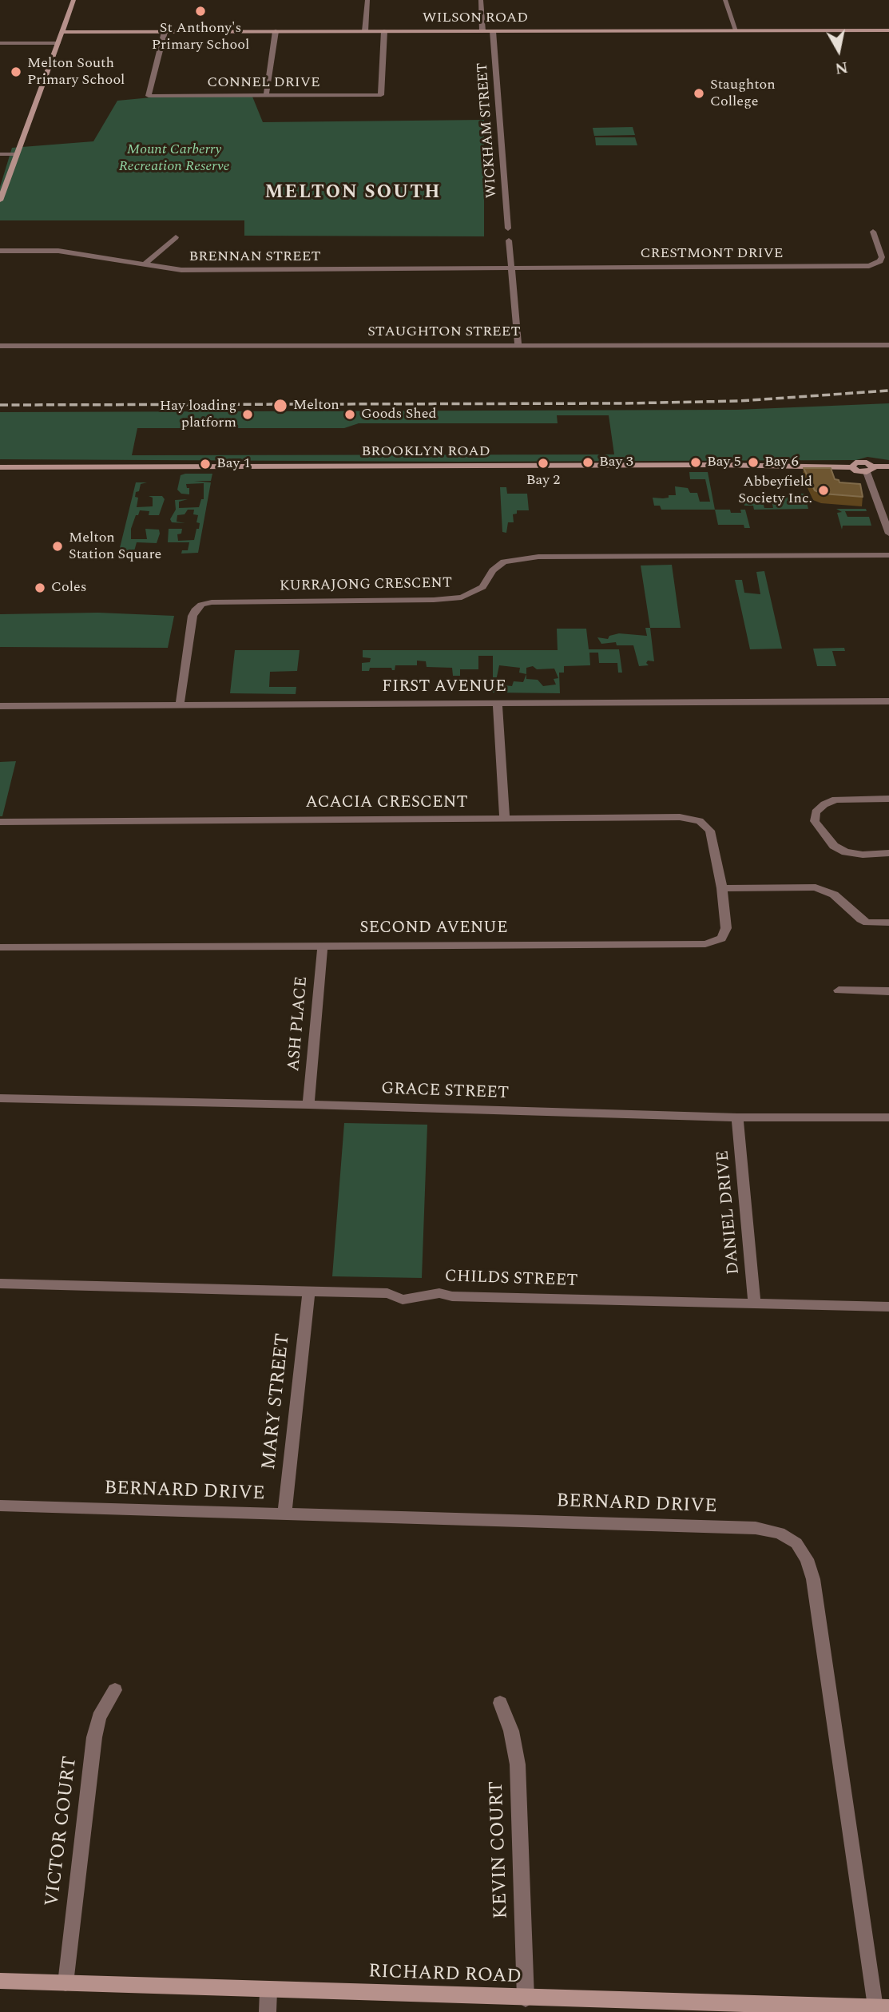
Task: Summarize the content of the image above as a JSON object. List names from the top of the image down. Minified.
{"streets":{"street":["WILSON ROAD","CONNEL DRIVE","WICKHAM STREET","CRESTMONT DRIVE","BRENNAN STREET","STAUGHTON STREET","BROOKLYN ROAD","KURRAJONG CRESCENT","FIRST AVENUE","ACACIA CRESCENT","SECOND AVENUE","ASH PLACE","GRACE STREET","DANIEL DRIVE","CHILDS STREET","MARY STREET","BERNARD DRIVE","VICTOR COURT","KEVIN COURT","RICHARD ROAD"]},"crossings":[["WILSON ROAD","CONNEL DRIVE"],["WILSON ROAD","WICKHAM STREET"],["CRESTMONT DRIVE","BRENNAN STREET"],["KURRAJONG CRESCENT","FIRST AVENUE"],["ACACIA CRESCENT","SECOND AVENUE"],["SECOND AVENUE","ASH PLACE"],["ASH PLACE","GRACE STREET"],["GRACE STREET","DANIEL DRIVE"],["DANIEL DRIVE","CHILDS STREET"],["CHILDS STREET","MARY STREET"],["MARY STREET","BERNARD DRIVE"],["BERNARD DRIVE","RICHARD ROAD"],["VICTOR COURT","RICHARD ROAD"],["KEVIN COURT","RICHARD ROAD"]],"districts":["MELTON SOUTH"],"parks":["Mount Carberry Recreation Reserve"],"places":["St Anthony's Primary School","Melton South Primary School","Staughton College","Melton","Hay loading platform","Goods Shed","Bay 3","Bay 5","Bay 6","Bay 2","Bay 1","Abbeyfield Society Inc.","Melton Station Square","Coles"],"north":"bottom"}
